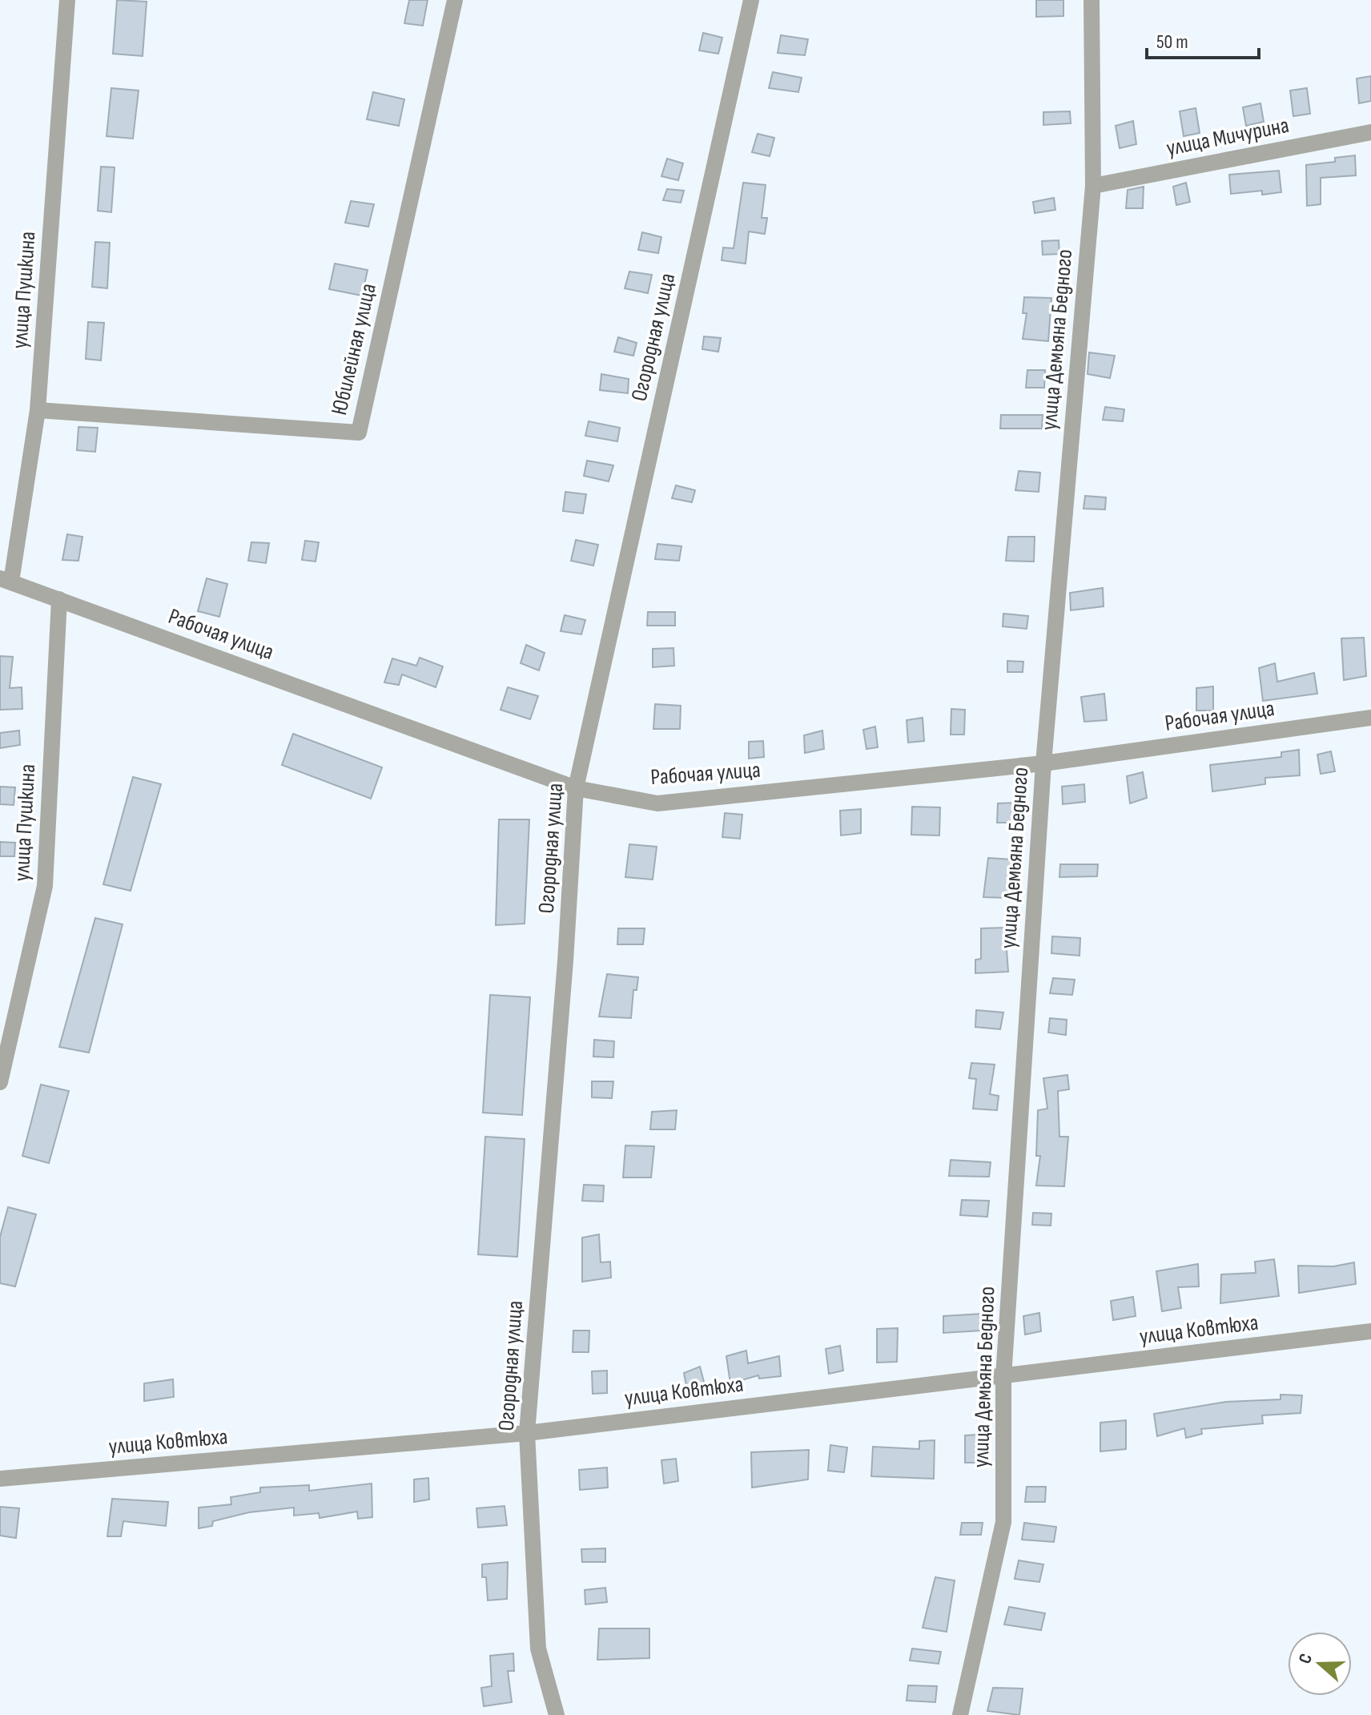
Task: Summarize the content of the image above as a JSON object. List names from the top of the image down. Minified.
{"streets":{"street":["улица Мичурина","улица Пушкина","Огородная улица","улица Демьяна Бедного","Юбилейная улица","Рабочая улица","улица Ковтюха"]},"crossings":[["улица Мичурина","улица Демьяна Бедного"],["улица Пушкина","Юбилейная улица"],["улица Пушкина","Рабочая улица"],["Огородная улица","Рабочая улица"],["Огородная улица","улица Ковтюха"],["улица Демьяна Бедного","Рабочая улица"],["улица Демьяна Бедного","улица Ковтюха"]],"scale_bar":"50 m","north":"left"}
